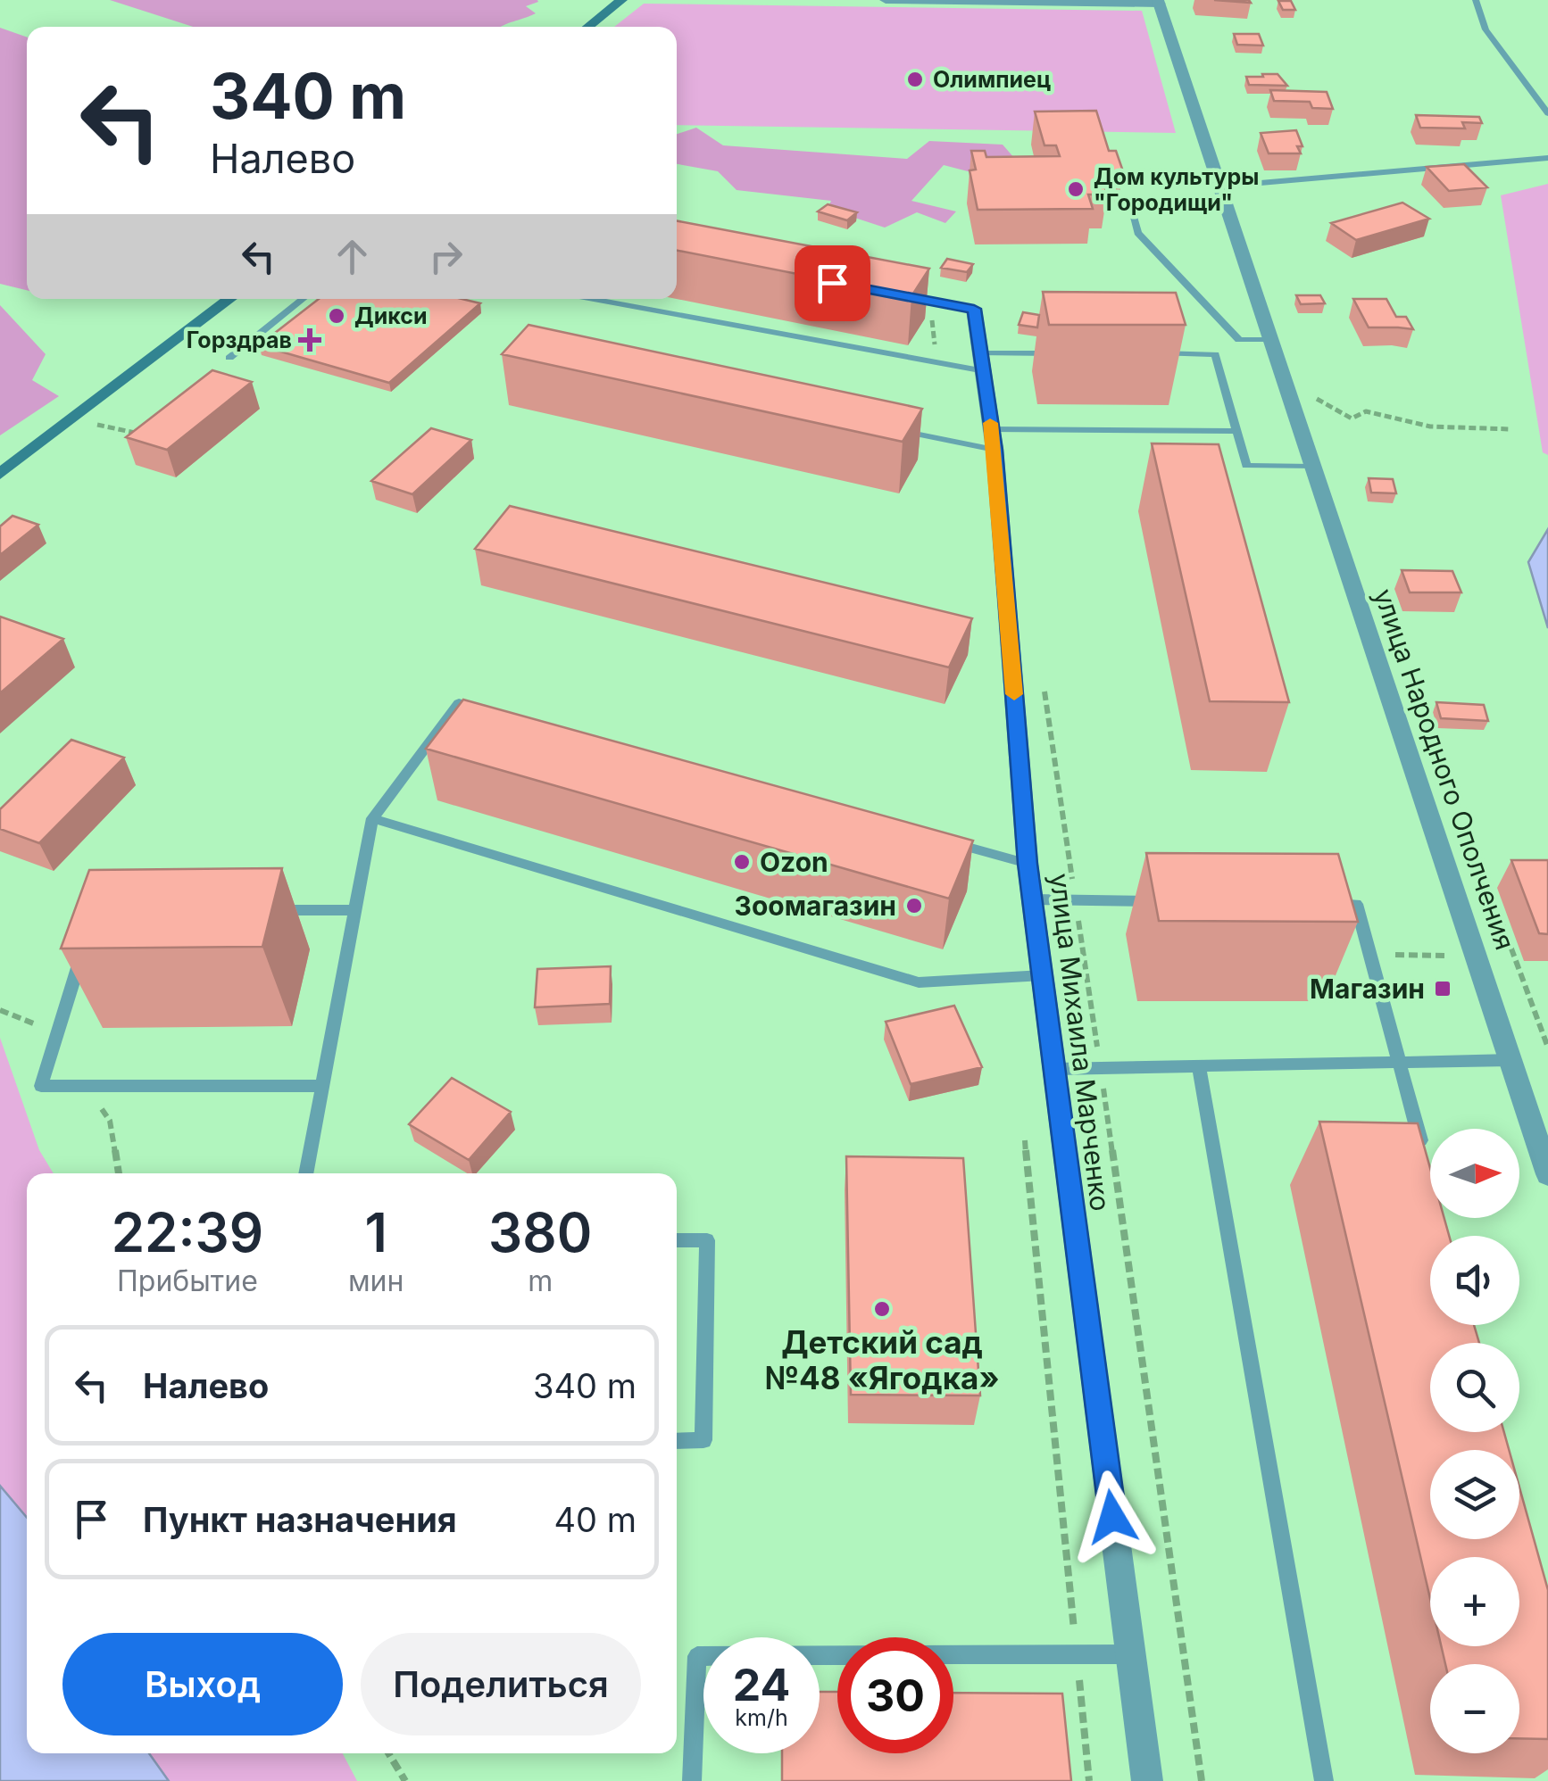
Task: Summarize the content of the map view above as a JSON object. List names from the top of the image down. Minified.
{"streets":{"street":["улица Народного Ополчения","улица Михаила Марченко"]},"places":{"other":["Олимпиец","Дом культуры \"Городищи\"","Дикси","Ozon","Зоомагазин","Детский сад №48 «Ягодка»"],"health":["Горздрав"],"transit":["Магазин"]},"north":"right","page":{"turn":["340 m","Налево"],"map_buttons":["+","−"],"eta":["22:39","Прибытие","1","мин","380","m"],"list":[{"name":"Налево","value":"340 m"},{"name":"Пункт назначения","value":"40 m"}],"buttons":["Выход","Поделиться"],"speed":"24 km/h","limit":"30"}}
